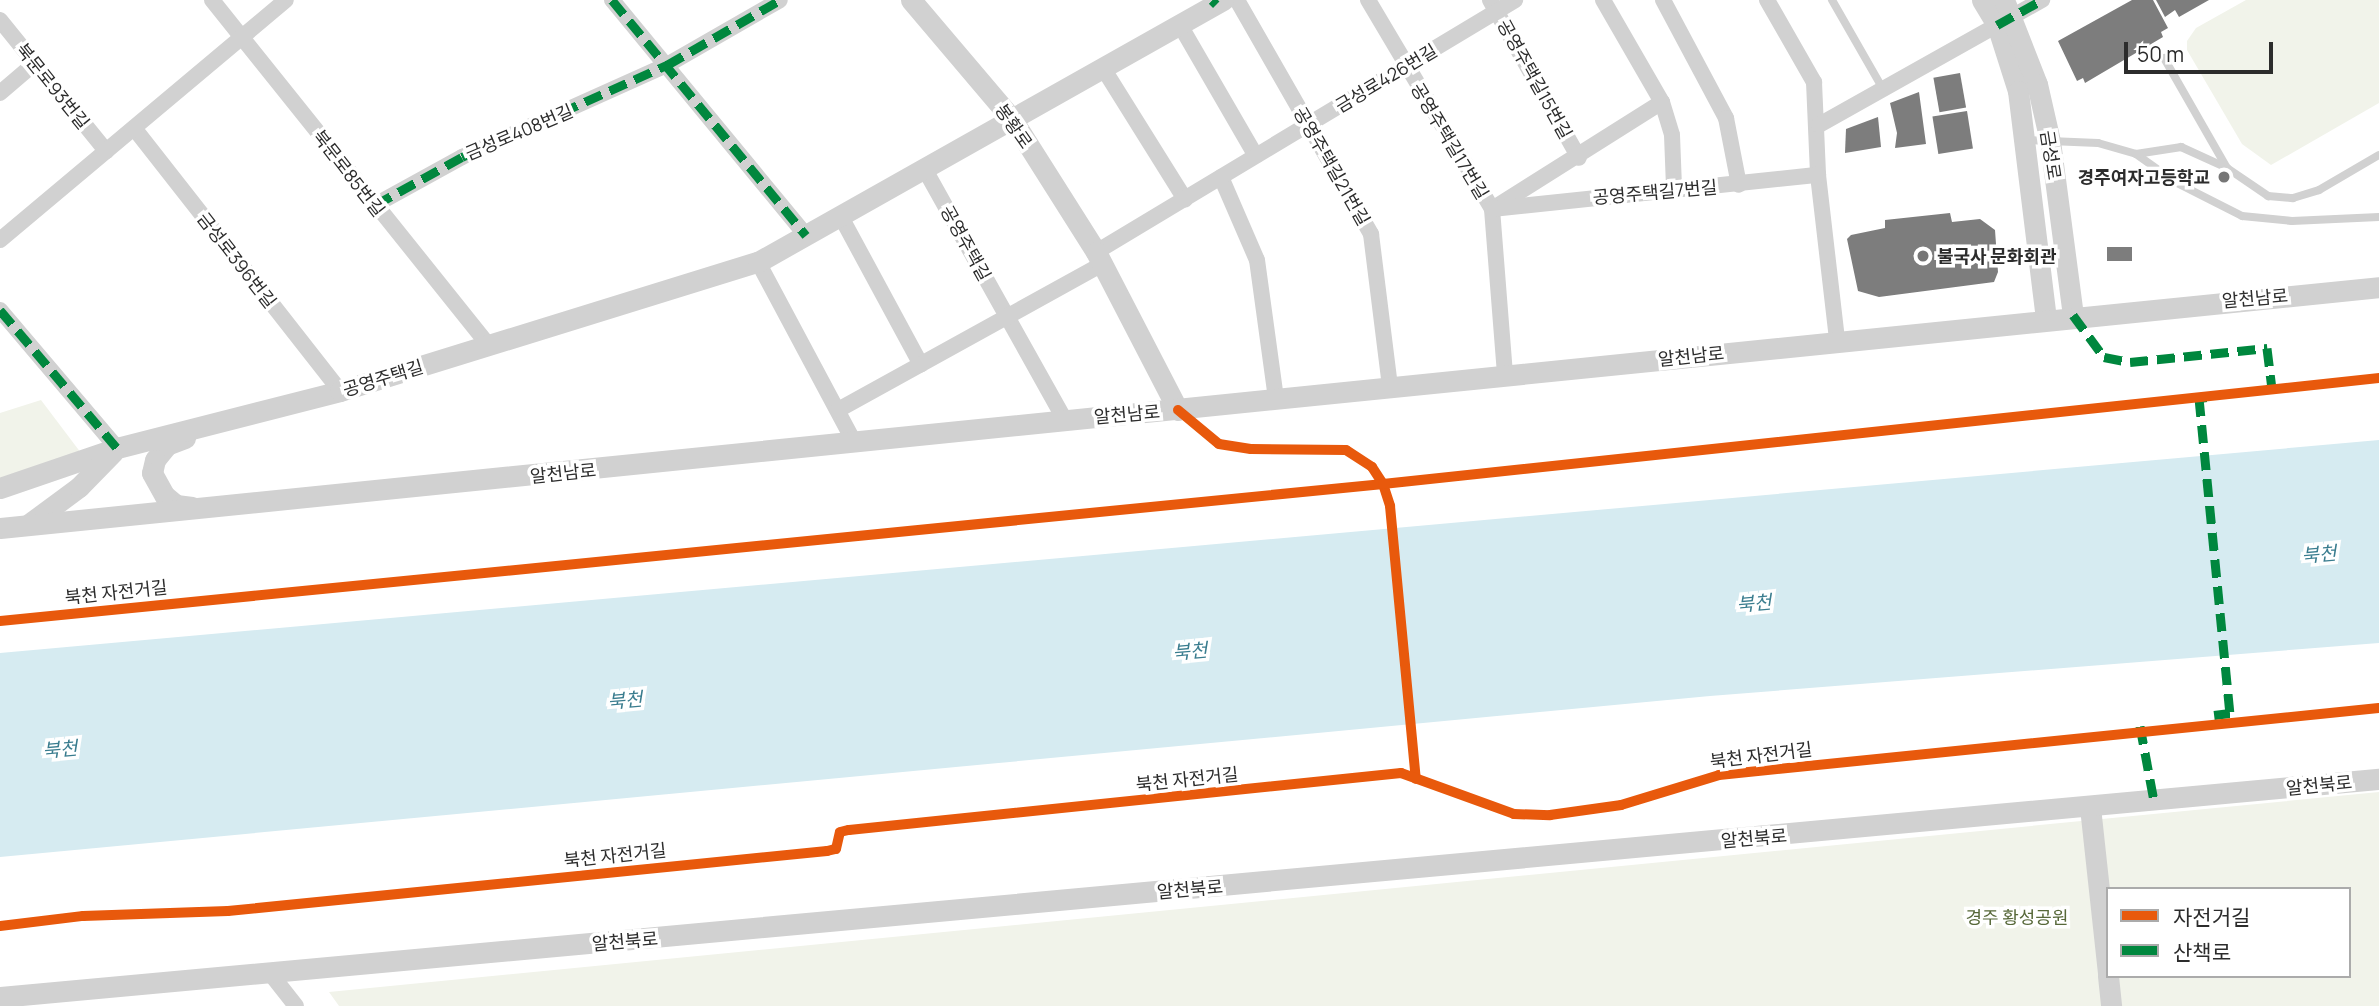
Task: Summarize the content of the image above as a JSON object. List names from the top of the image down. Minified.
{"streets":{"street":["금성로426번길","공영주택길15번길","북문로93번길","봉황로","금성로408번길","공영주택길17번길","금성로","공영주택길21번길","북문로85번길","공영주택길7번길","공영주택길","금성로396번길","알천남로","알천북로"],"cycle path":["북천 자전거길"]},"crossings":[["금성로426번길","공영주택길15번길"],["금성로426번길","봉황로"],["금성로426번길","공영주택길17번길"],["금성로426번길","공영주택길21번길"],["봉황로","공영주택길"],["봉황로","알천남로"],["금성로408번길","북문로85번길"],["공영주택길17번길","공영주택길7번길"],["공영주택길17번길","알천남로"],["금성로","알천남로"],["공영주택길21번길","알천남로"],["북문로85번길","공영주택길"],["공영주택길","금성로396번길"],["공영주택길","알천남로"]],"water":["북천"],"parks":["경주 황성공원"],"places":["경주여자고등학교","불국사 문화회관"],"legend":["자전거길","산책로"],"scale_bar":"50 m"}
